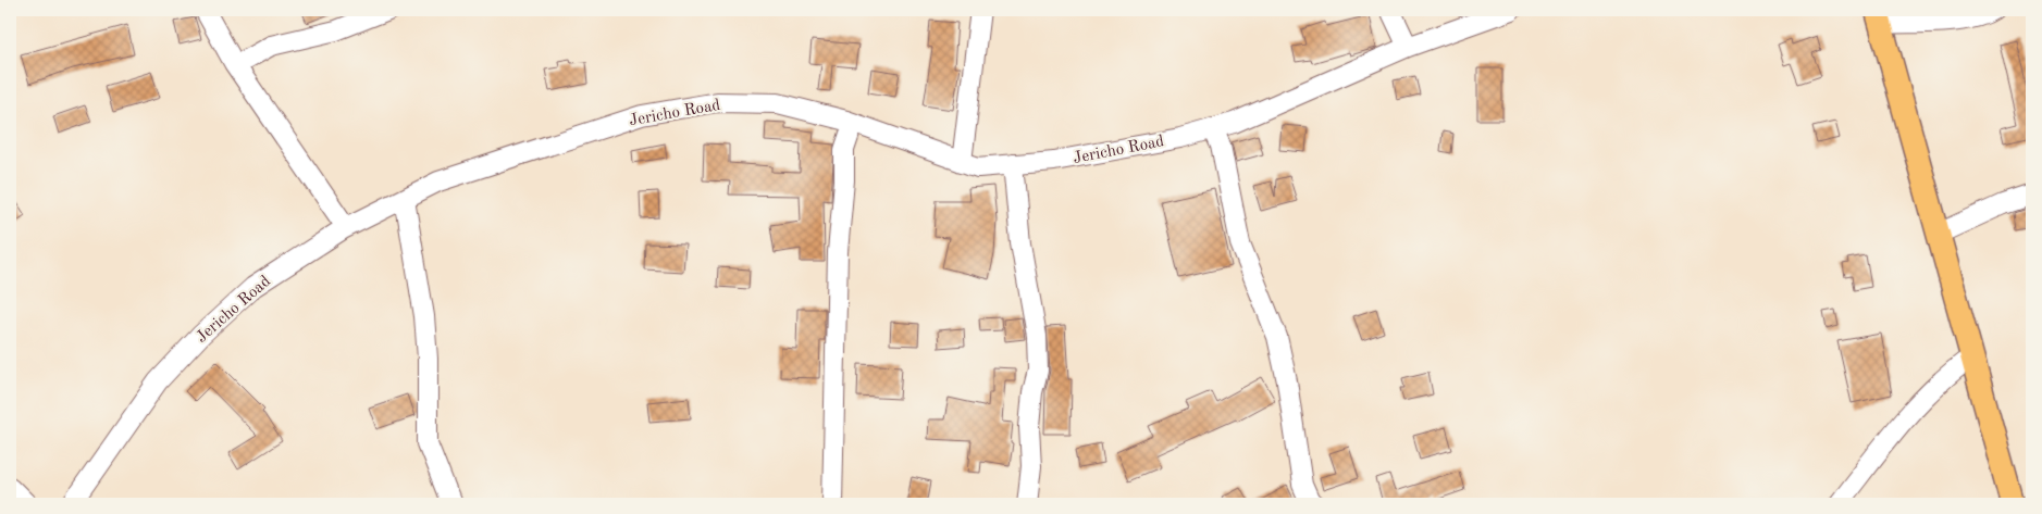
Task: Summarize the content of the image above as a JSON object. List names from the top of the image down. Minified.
{"streets":{"street":["Jericho Road"]}}
